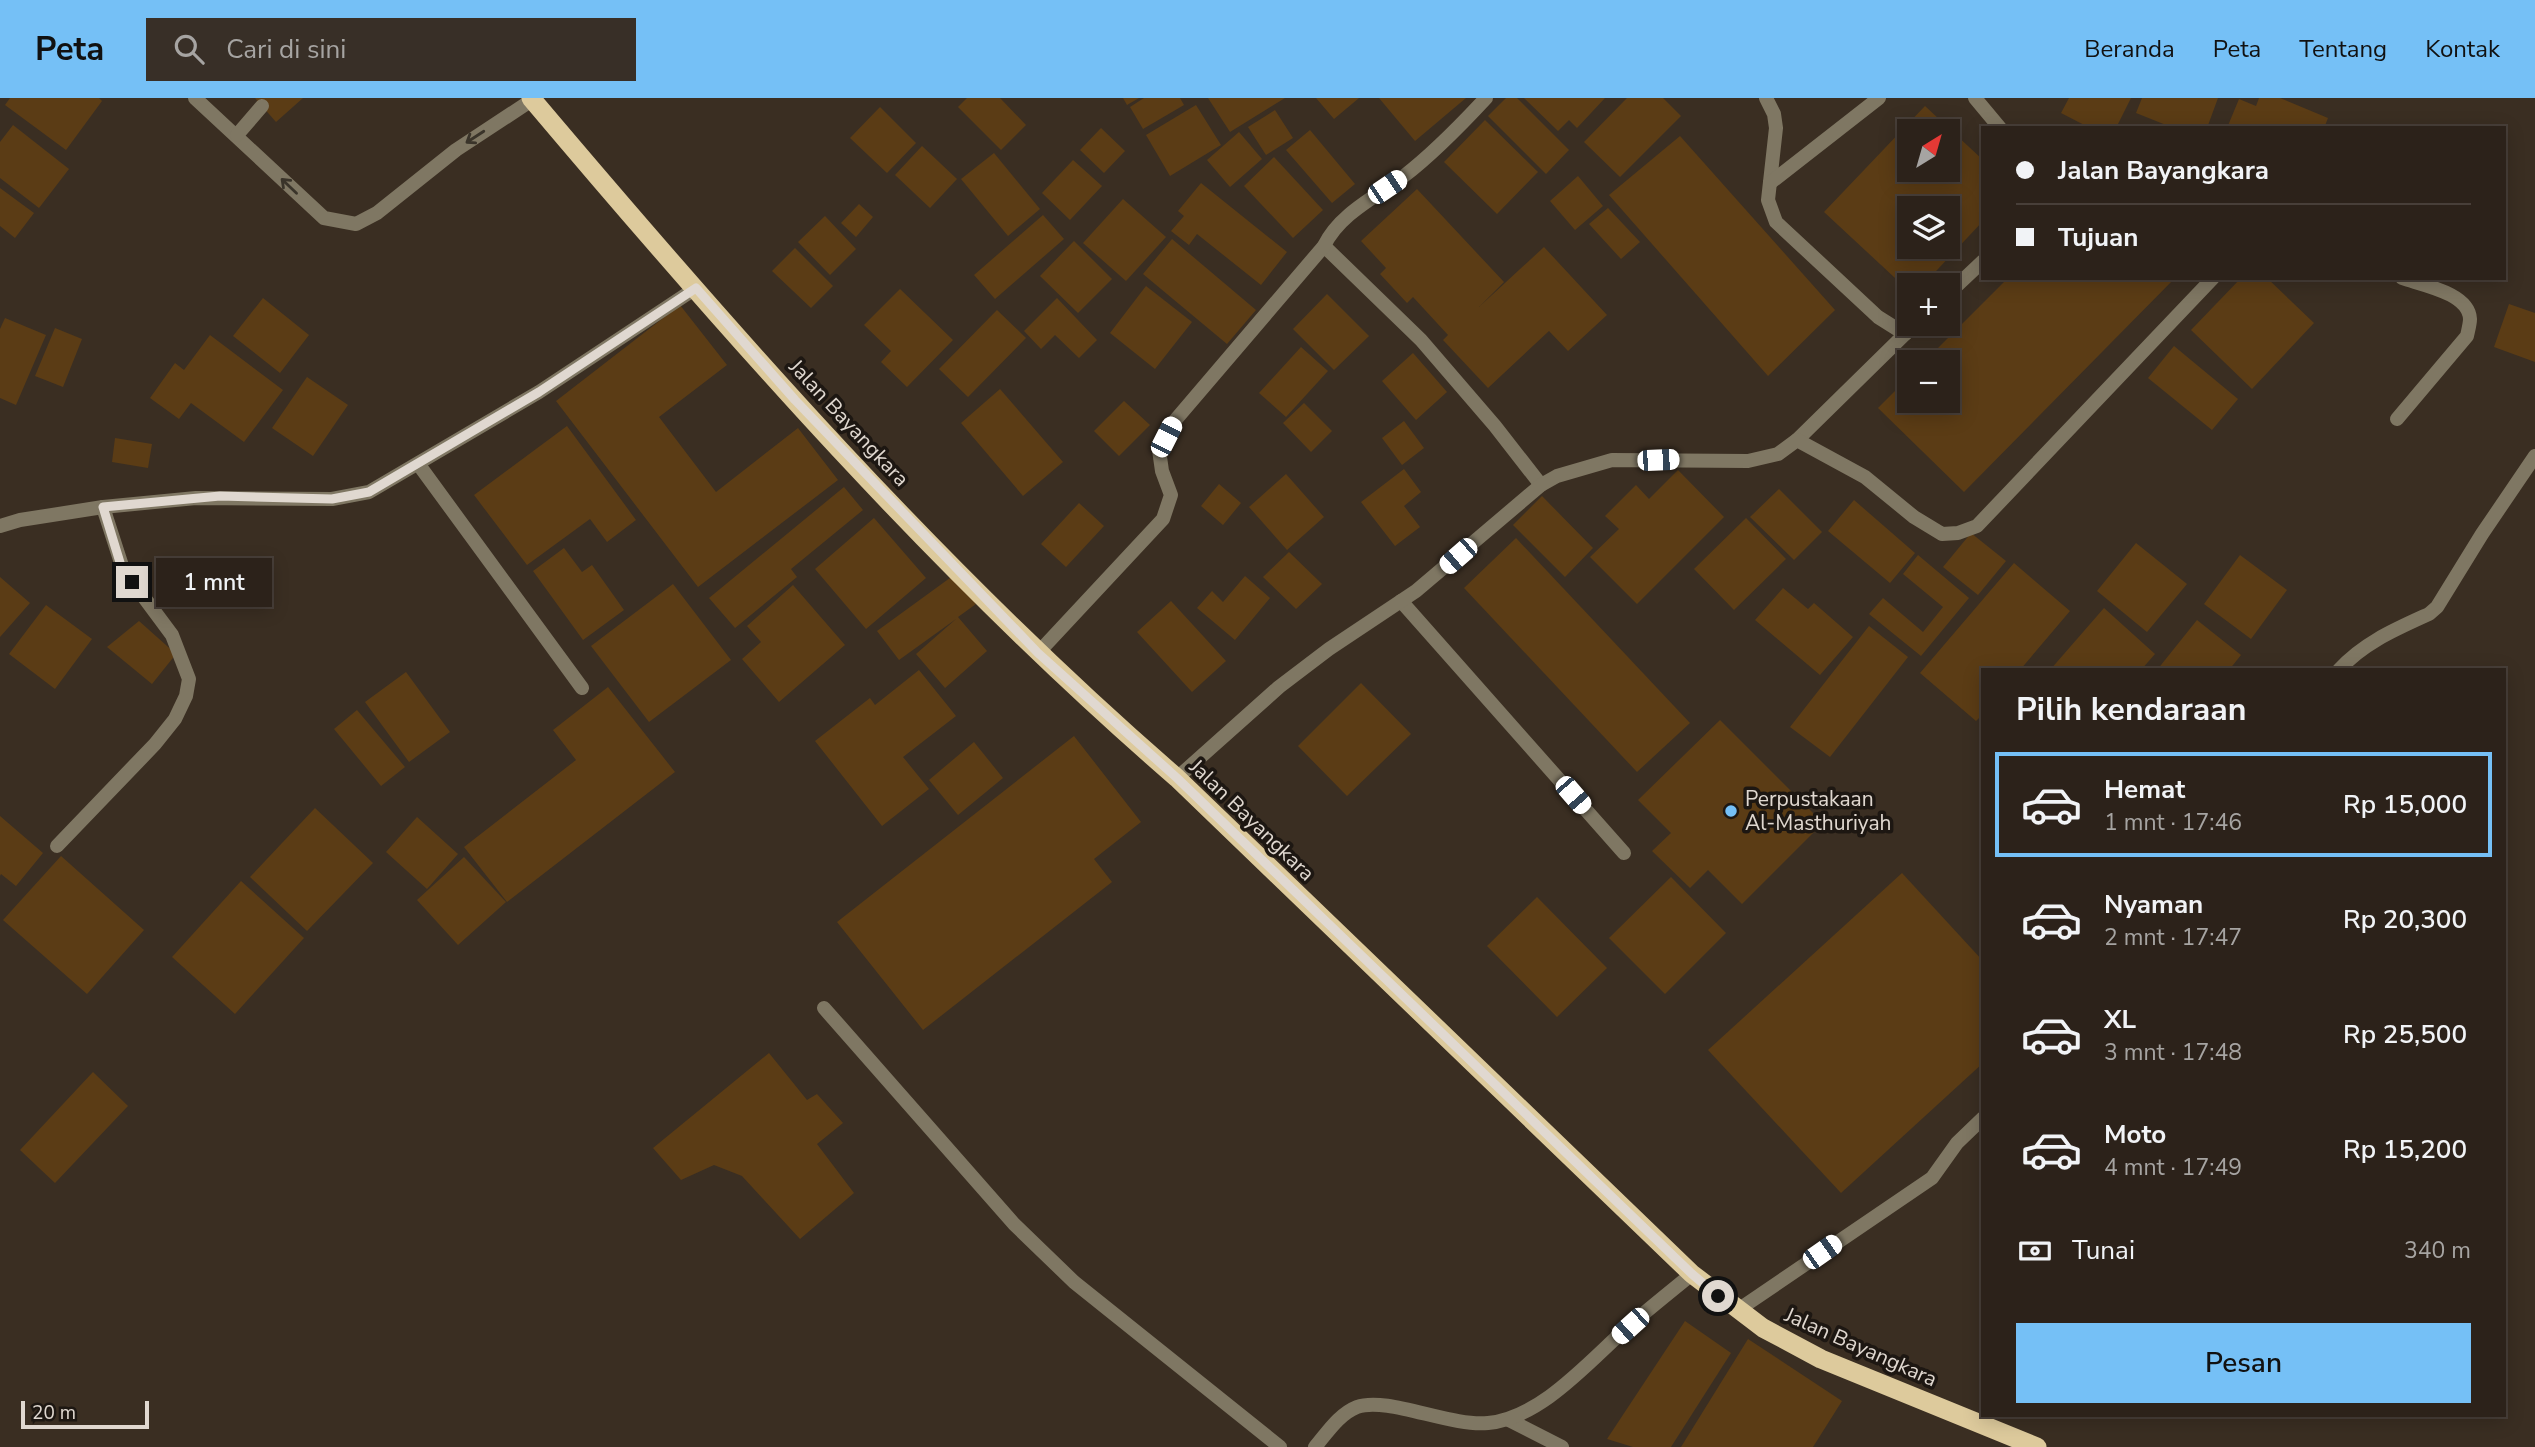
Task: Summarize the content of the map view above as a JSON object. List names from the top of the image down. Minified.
{"streets":{"highway":["Jalan Bayangkara"]},"places":["Perpustakaan Al-Masthuriyah"],"scale_bar":"20 m","north":"top right","page":{"header":"Peta","search":"Cari di sini","nav":["Beranda","Peta","Tentang","Kontak"],"map_buttons":["+","−"],"banner":["Jalan Bayangkara","Tujuan"],"bubble":"1 mnt","heading":"Pilih kendaraan","list":[{"name":"Hemat","note":"1 mnt · 17:46","value":"Rp 15,000"},{"name":"Nyaman","note":"2 mnt · 17:47","value":"Rp 20,300"},{"name":"XL","note":"3 mnt · 17:48","value":"Rp 25,500"},{"name":"Moto","note":"4 mnt · 17:49","value":"Rp 15,200"}],"pay":["Tunai","340 m"],"buttons":"Pesan","scale":"20 m"}}
